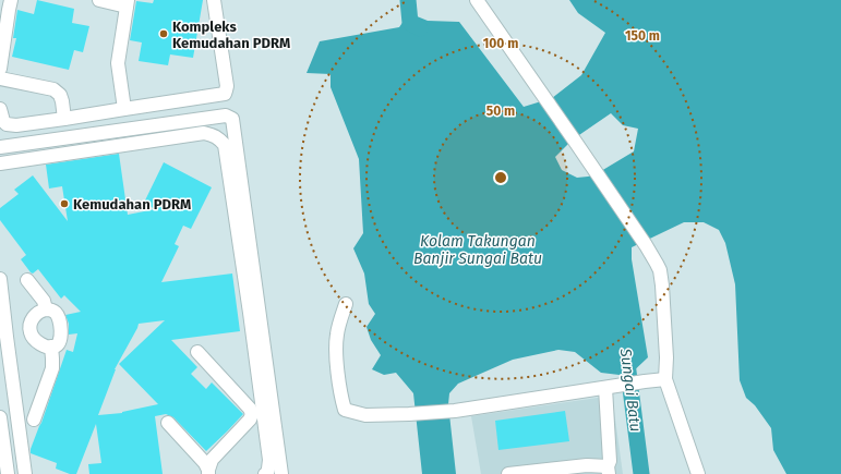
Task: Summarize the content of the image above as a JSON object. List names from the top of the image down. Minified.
{"water":["Kolam Takungan Banjir Sungai Batu","Sungai Batu"],"places":["Kompleks Kemudahan PDRM","Kemudahan PDRM"],"rings":["150 m","100 m","50 m"]}
